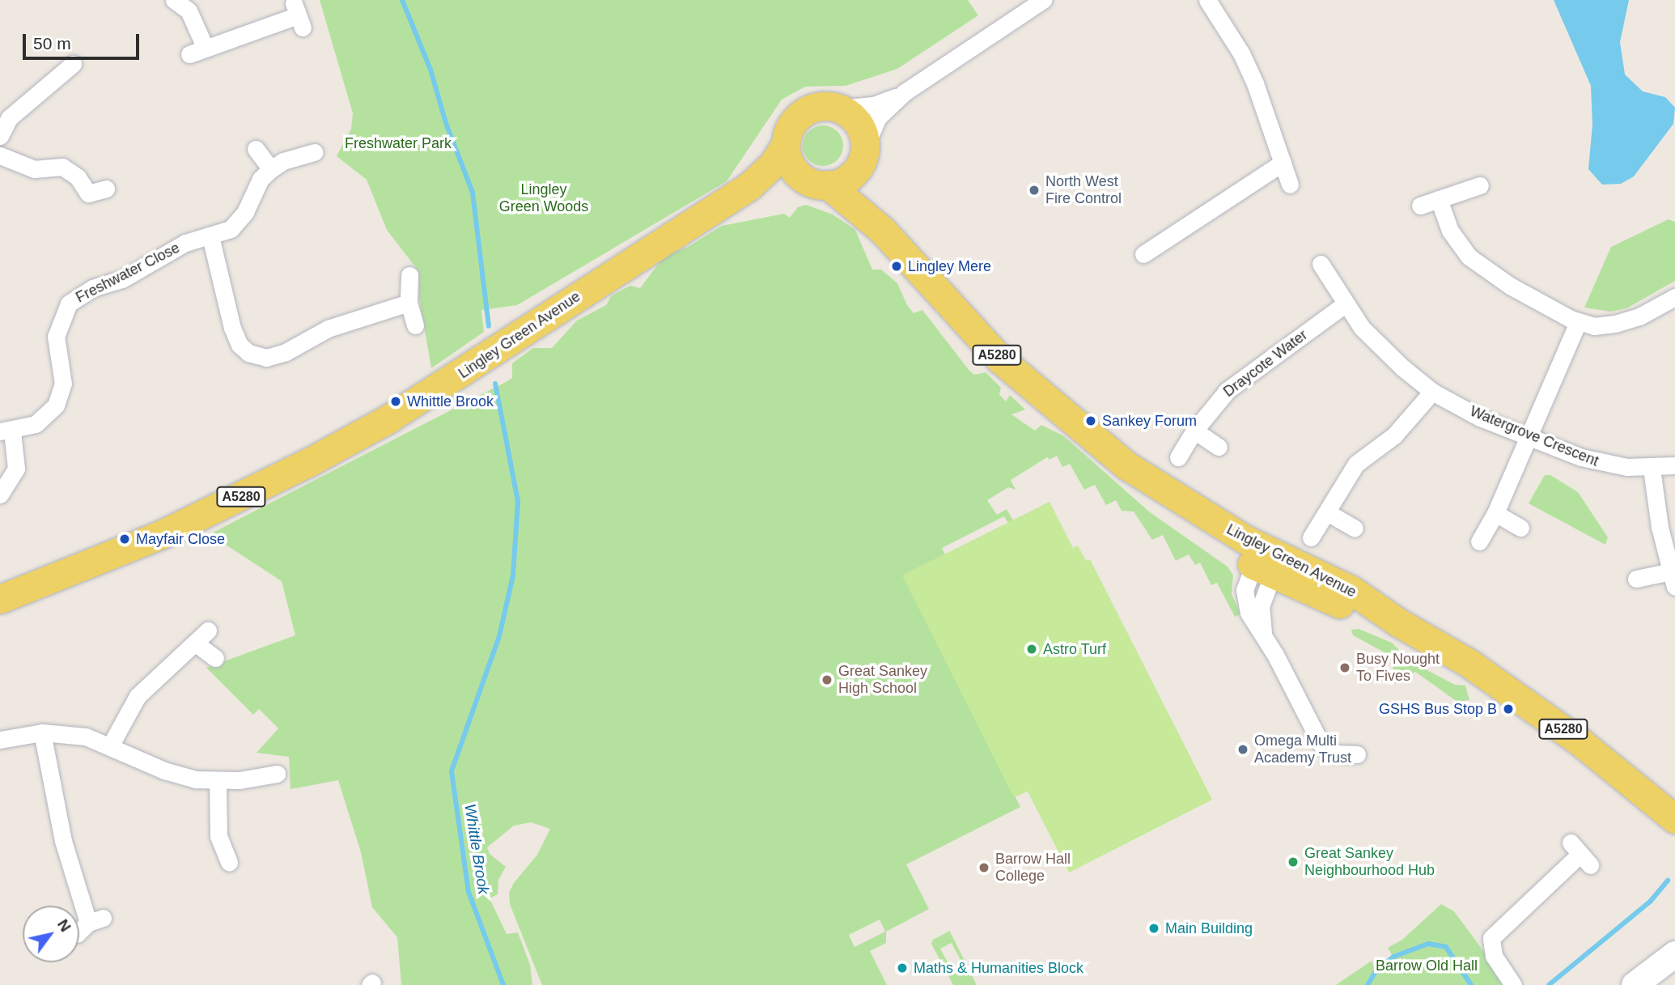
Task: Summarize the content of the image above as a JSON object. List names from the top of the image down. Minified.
{"streets":{"main road":["Lingley Green Avenue","A5280"],"street":["Freshwater Close","Draycote Water","Watergrove Crescent"]},"crossings":[["Lingley Green Avenue","A5280"],["Draycote Water","Watergrove Crescent"]],"water":["Whittle Brook"],"parks":["Freshwater Park","Lingley Green Woods","Barrow Old Hall"],"places":["North West Fire Control","Lingley Mere","Whittle Brook","Sankey Forum","Mayfair Close","Astro Turf","Busy Nought To Fives","Great Sankey High School","GSHS Bus Stop B","Omega Multi Academy Trust","Great Sankey Neighbourhood Hub","Barrow Hall College","Main Building","Maths & Humanities Block"],"scale_bar":"50 m","north":"top right"}
